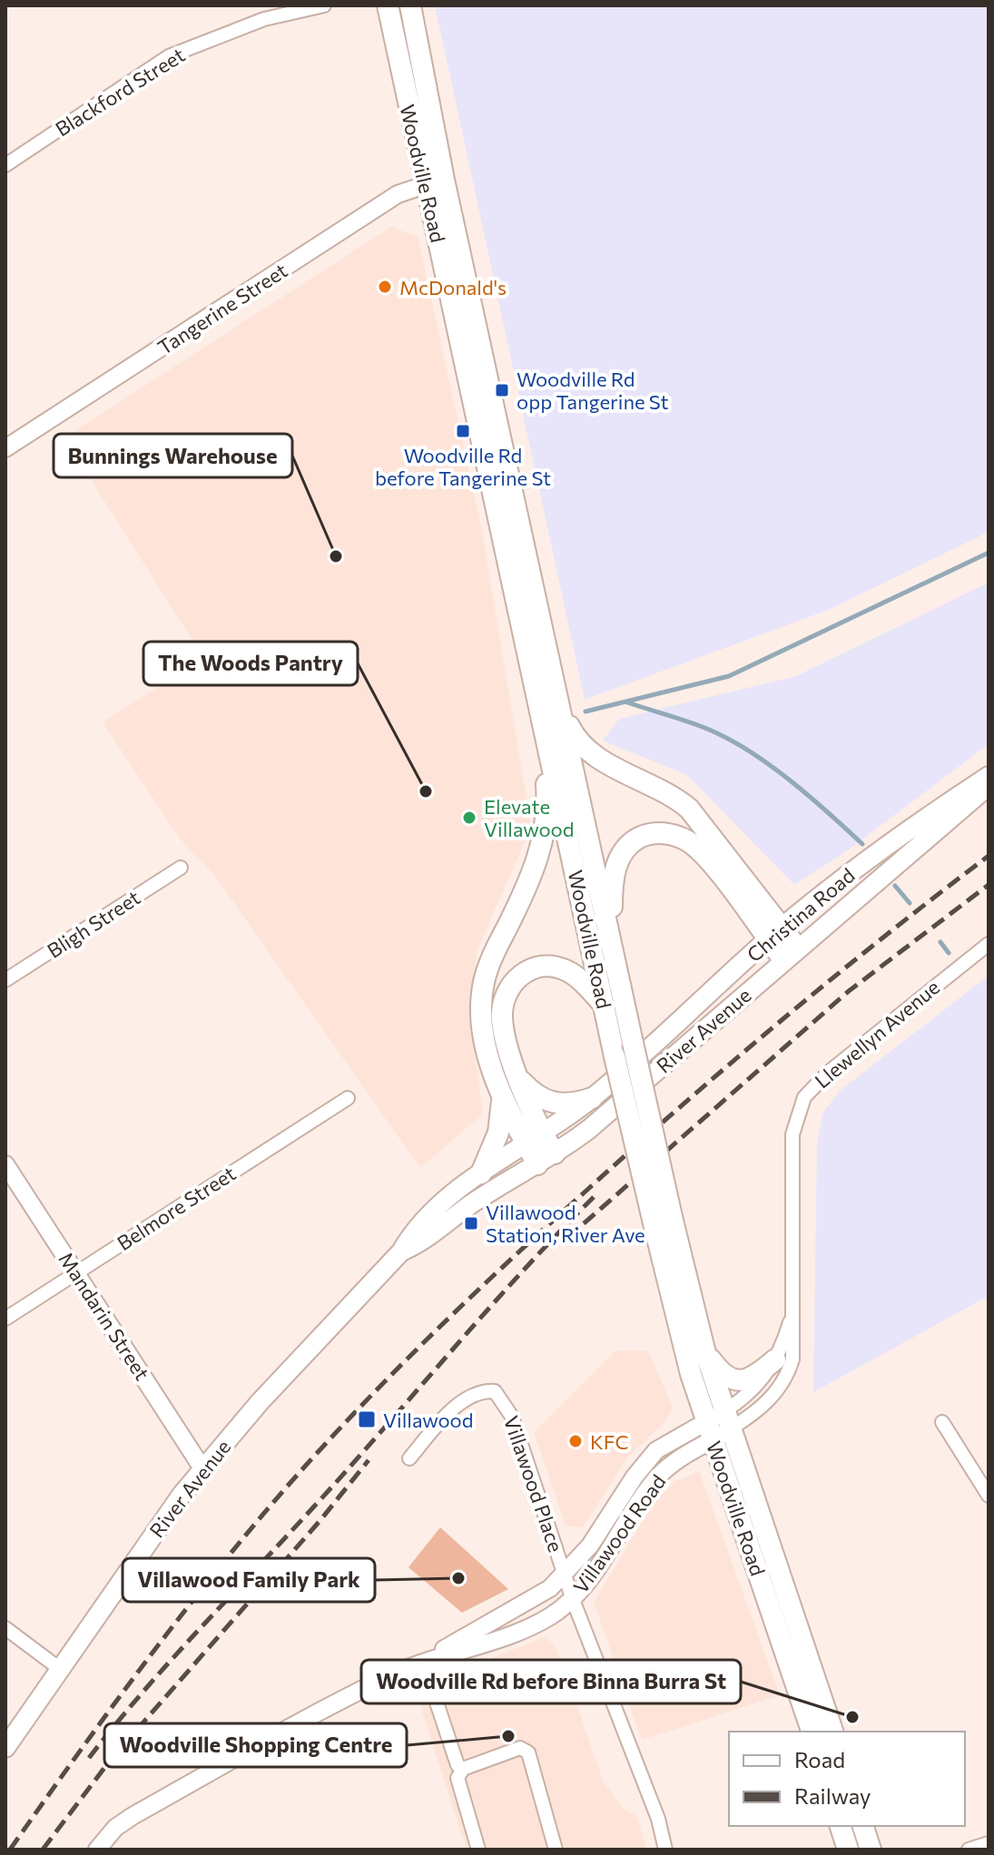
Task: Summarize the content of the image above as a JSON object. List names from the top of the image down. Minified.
{"streets":{"main road":["Woodville Road","Christina Road","River Avenue"],"street":["Blackford Street","Tangerine Street","Bligh Street","Llewellyn Avenue","Belmore Street","Mandarin Street","Villawood Place","Villawood Road"]},"crossings":[["Woodville Road","Tangerine Street"],["Woodville Road","Llewellyn Avenue"],["Woodville Road","Villawood Road"],["Christina Road","River Avenue"],["River Avenue","Mandarin Street"],["Llewellyn Avenue","Villawood Road"],["Belmore Street","Mandarin Street"],["Villawood Place","Villawood Road"]],"places":{"other":["McDonald's","Bunnings Warehouse","The Woods Pantry","Elevate Villawood","KFC","Villawood Family Park","Woodville Rd before Binna Burra St","Woodville Shopping Centre"],"transit":["Woodville Rd opp Tangerine St","Woodville Rd before Tangerine St","Villawood Station, River Ave","Villawood"]},"legend":["Road","Railway"]}
